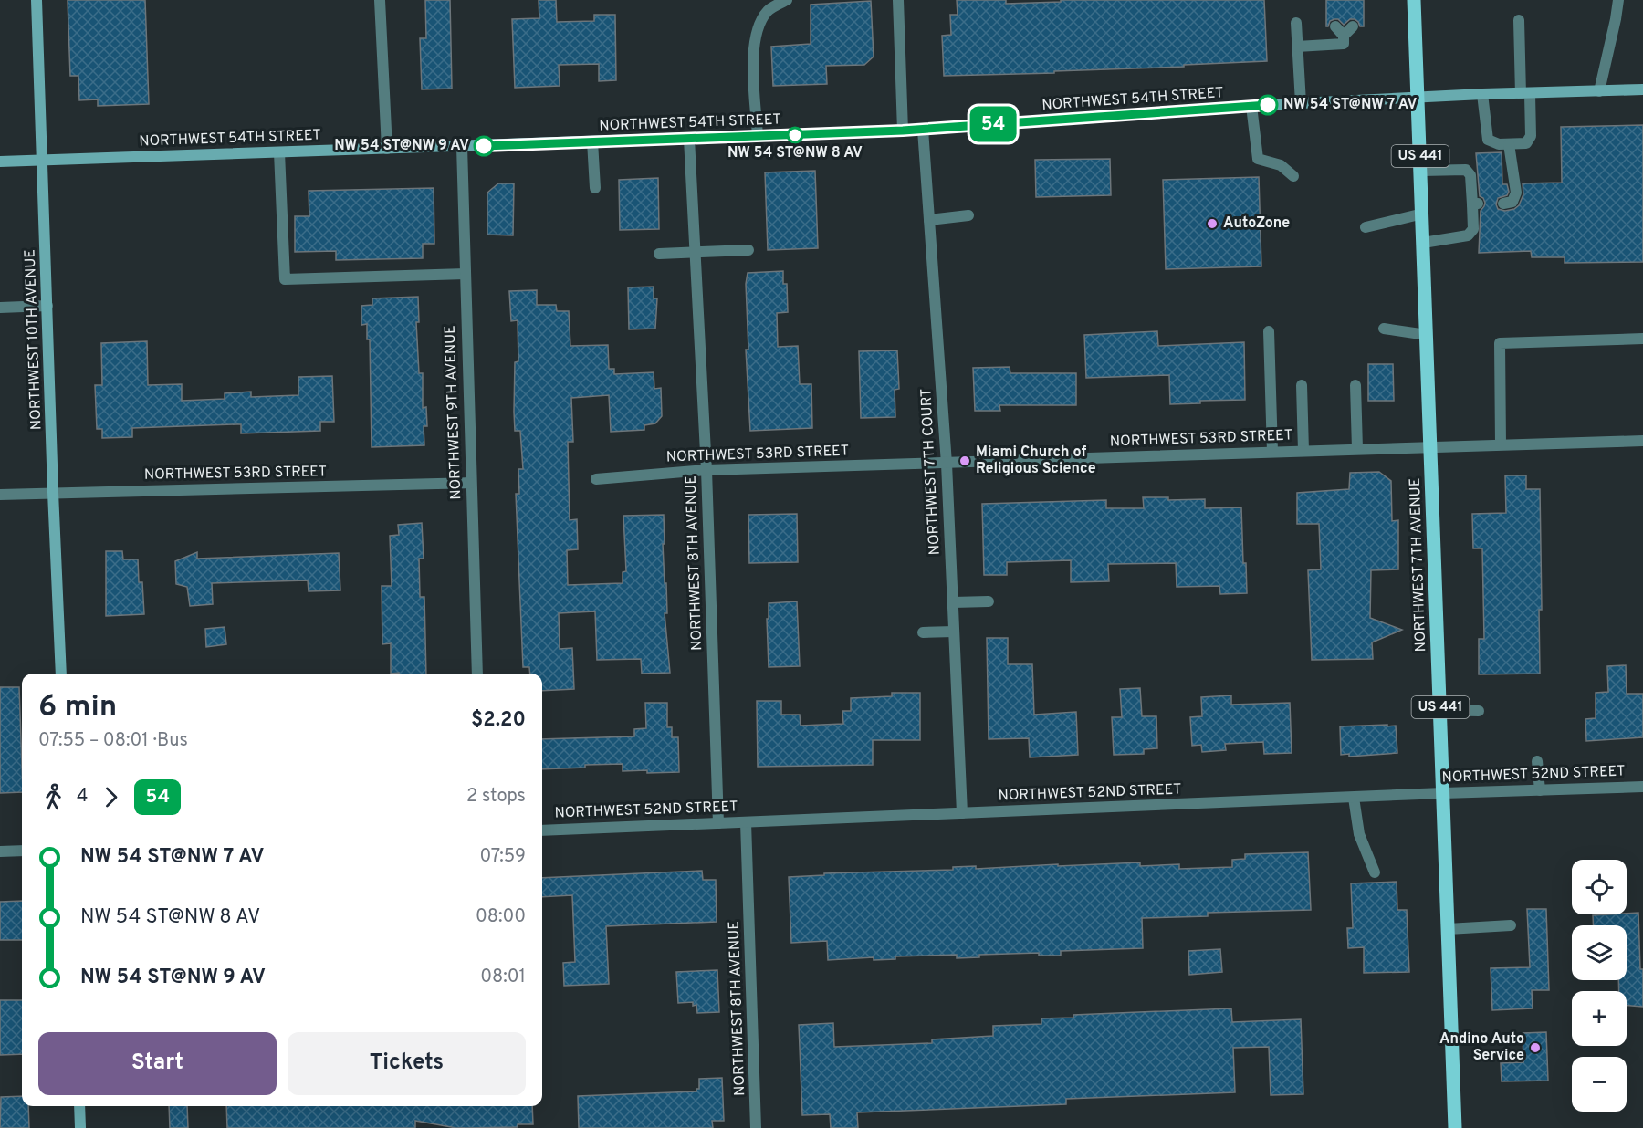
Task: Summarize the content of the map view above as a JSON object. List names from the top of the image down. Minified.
{"streets":{"main road":["NORTHWEST 54TH STREET","US 441","NORTHWEST 10TH AVENUE","NORTHWEST 7TH AVENUE"],"street":["NORTHWEST 9TH AVENUE","NORTHWEST 53RD STREET","NORTHWEST 7TH COURT","NORTHWEST 8TH AVENUE","NORTHWEST 52ND STREET"]},"crossings":[["NORTHWEST 54TH STREET","NORTHWEST 10TH AVENUE"],["NORTHWEST 54TH STREET","NORTHWEST 9TH AVENUE"],["NORTHWEST 54TH STREET","NORTHWEST 7TH COURT"],["NORTHWEST 54TH STREET","NORTHWEST 8TH AVENUE"],["NORTHWEST 54TH STREET","NORTHWEST 7TH AVENUE"],["NORTHWEST 10TH AVENUE","NORTHWEST 53RD STREET"],["NORTHWEST 9TH AVENUE","NORTHWEST 53RD STREET"],["NORTHWEST 53RD STREET","NORTHWEST 7TH COURT"],["NORTHWEST 53RD STREET","NORTHWEST 8TH AVENUE"],["NORTHWEST 53RD STREET","NORTHWEST 7TH AVENUE"],["NORTHWEST 7TH COURT","NORTHWEST 52ND STREET"],["NORTHWEST 8TH AVENUE","NORTHWEST 52ND STREET"],["NORTHWEST 7TH AVENUE","NORTHWEST 52ND STREET"]],"places":["NW 54 ST@NW 7 AV","NW 54 ST@NW 8 AV","NW 54 ST@NW 9 AV","AutoZone","Miami Church of Religious Science","Andino Auto Service"],"lines":["bus line 54"],"page":{"on_map":"54","heading":["6 min","07:55 – 08:01 · Bus","$2.20"],"legs":["4","54","2 stops"],"list":[{"name":"NW 54 ST@NW 7 AV","value":"07:59"},{"name":"NW 54 ST@NW 8 AV","value":"08:00"},{"name":"NW 54 ST@NW 9 AV","value":"08:01"}],"map_buttons":["+","−"],"buttons":["Start","Tickets"]}}
